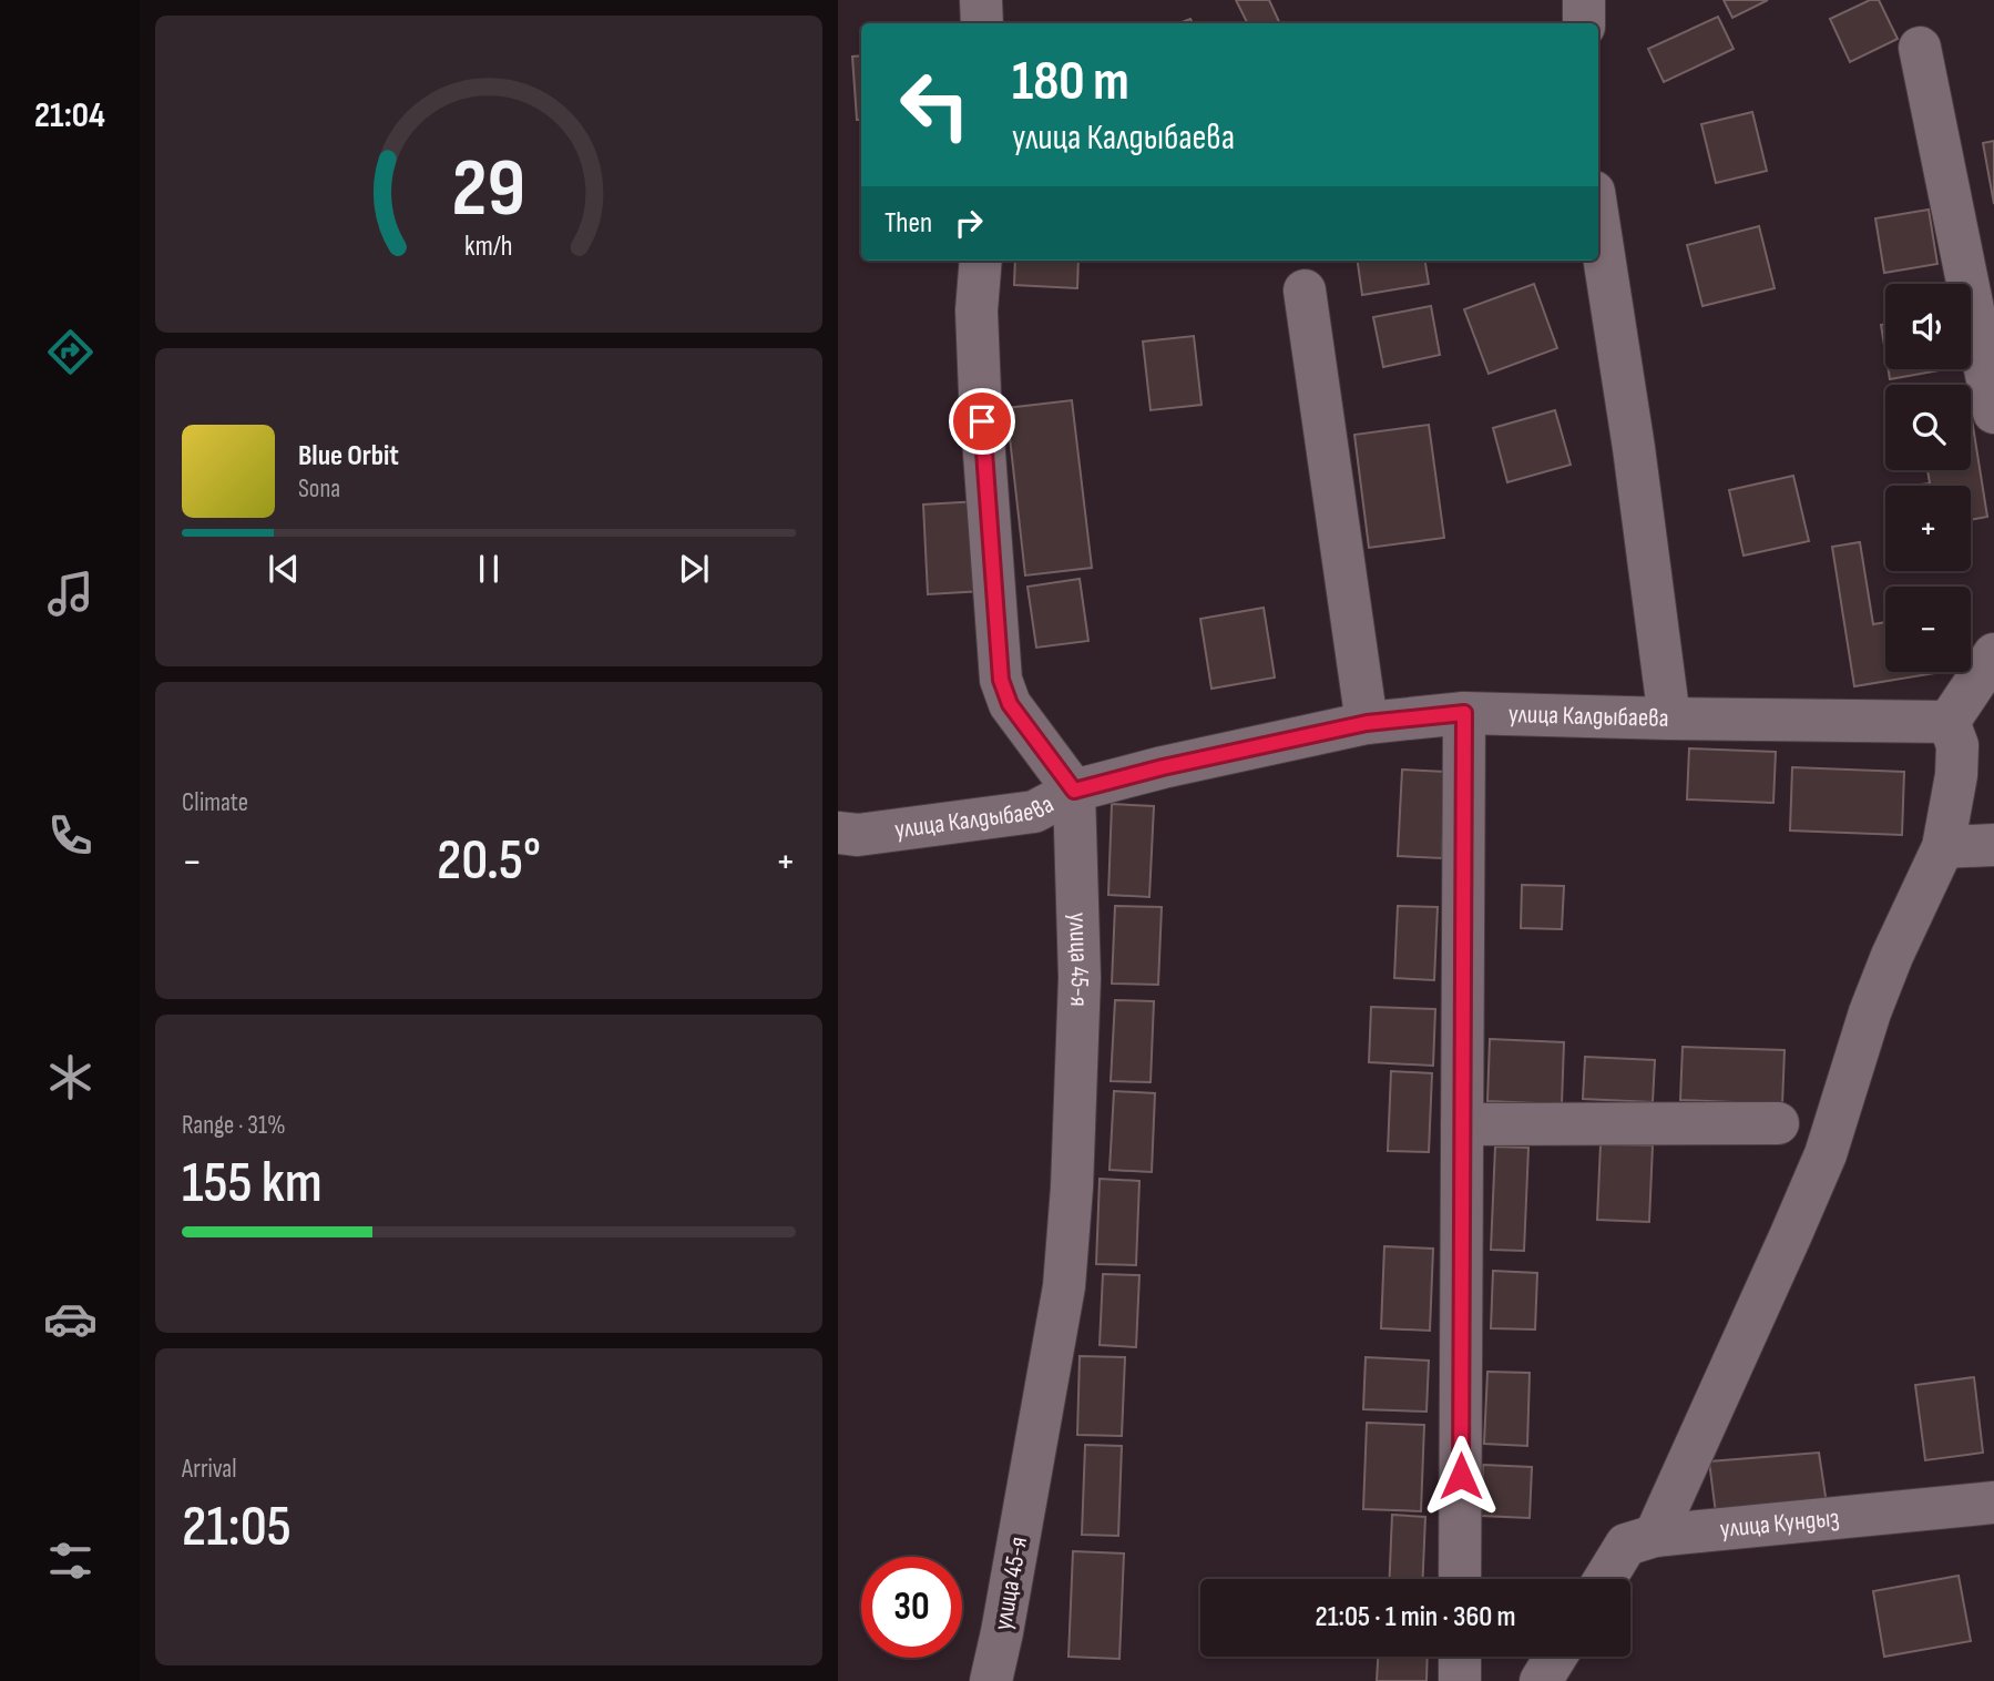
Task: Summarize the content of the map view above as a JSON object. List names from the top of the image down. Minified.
{"streets":{"street":["улица Калдыбаева","улица 45-я","улица Кундыз"]},"crossings":[["улица Калдыбаева","улица 45-я"]],"page":{"tabs":"21:04","turn":["180 m","улица Калдыбаева"],"then":"Then","map_buttons":["+","−"],"song":["Blue Orbit","Sona"],"tile":["Climate",["Range · 31%","155 km"],["Arrival","21:05"]],"heat":["−","20.5°","+"],"limit":"30","trip":"21:05 · 1 min · 360 m","gauge":["29","km/h"]}}
